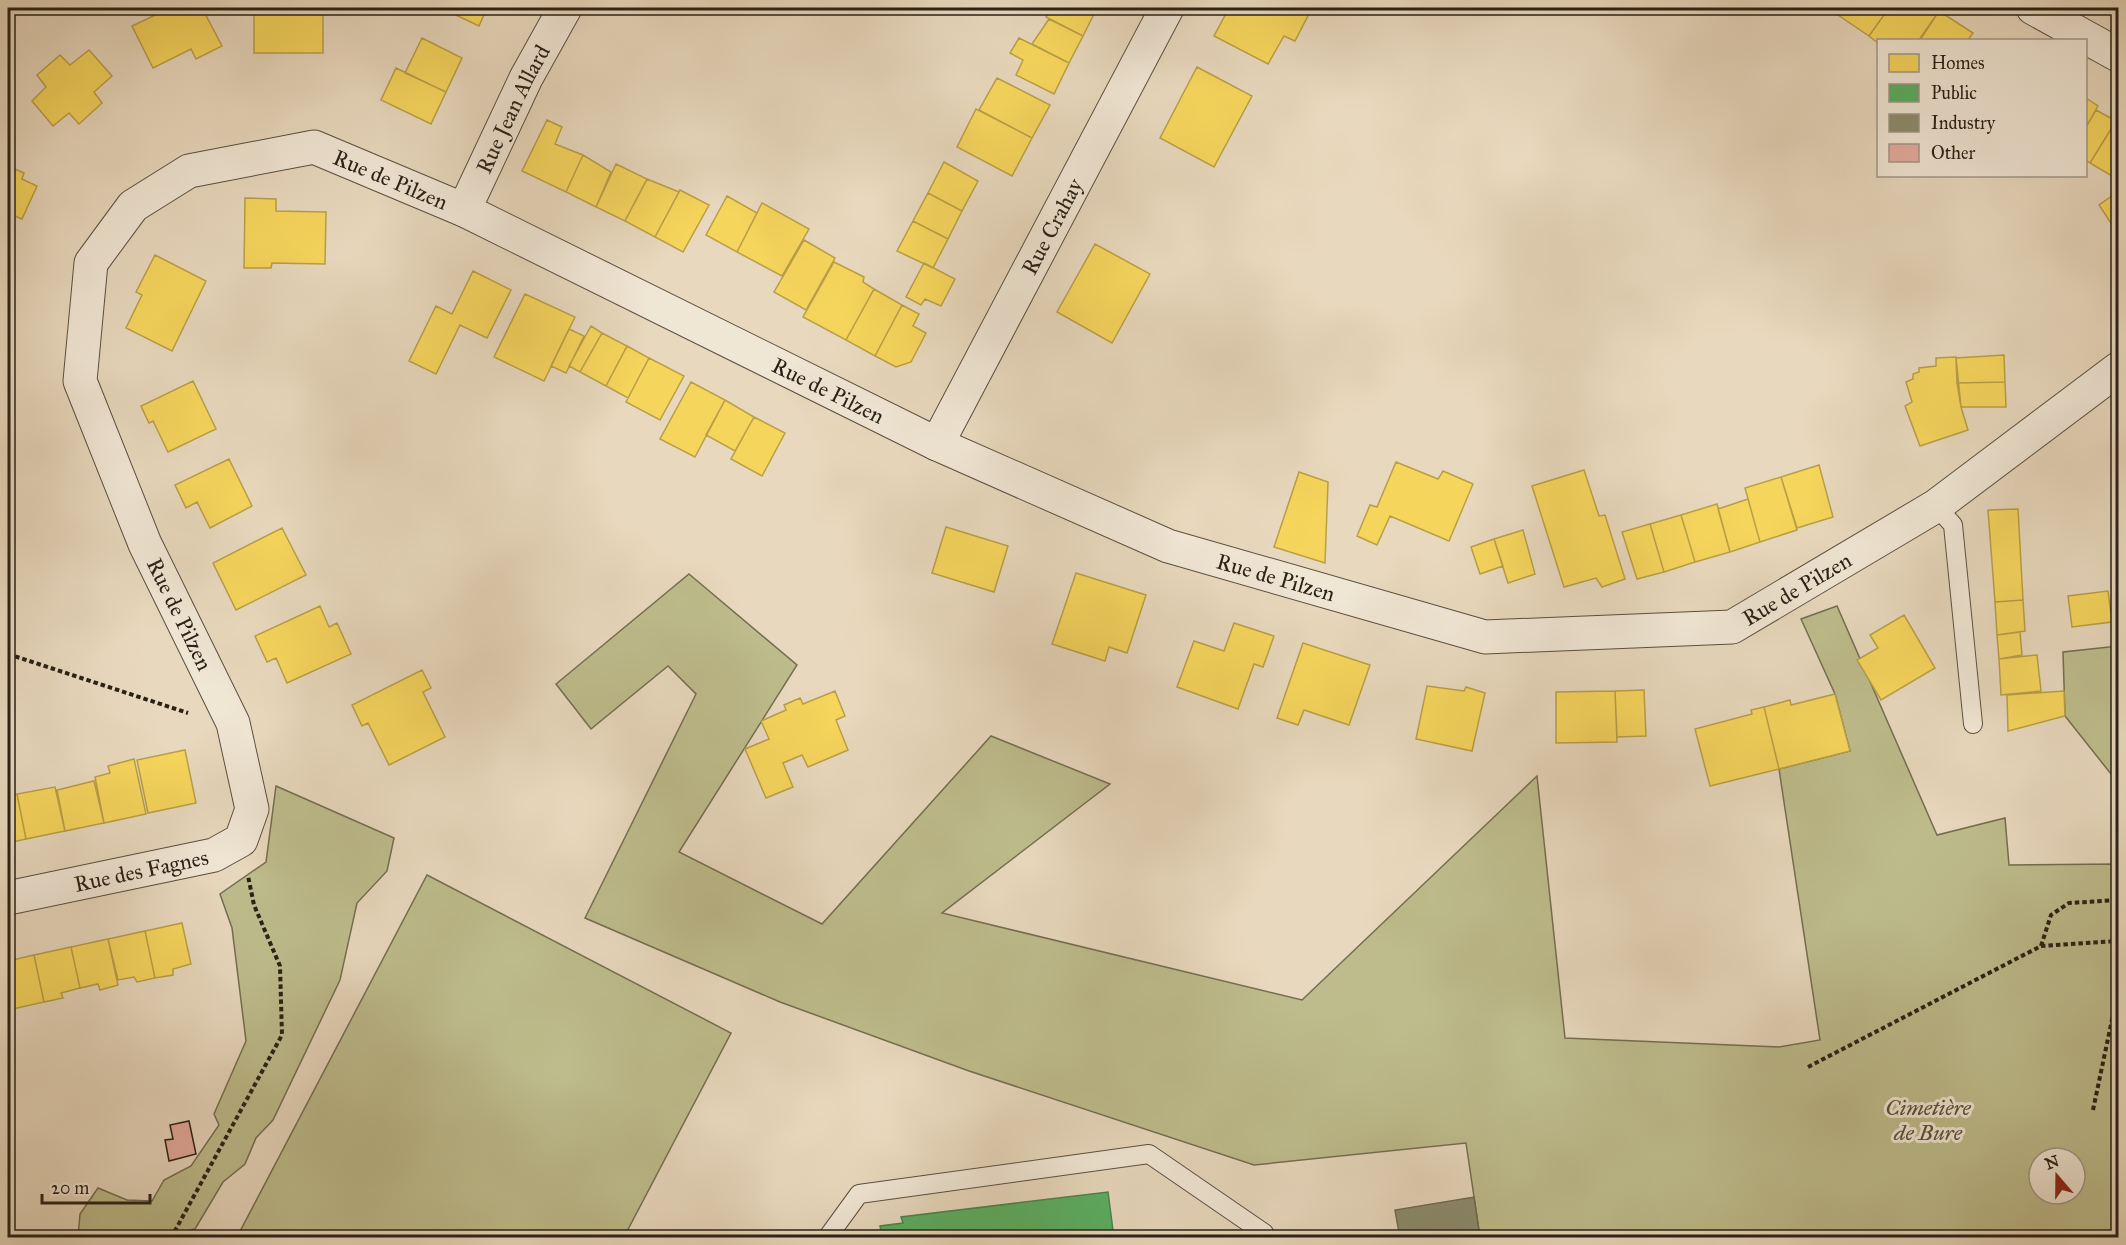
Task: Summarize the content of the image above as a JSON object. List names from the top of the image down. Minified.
{"streets":{"street":["Rue Jean Allard","Rue de Pilzen","Rue Crahay","Rue des Fagnes"]},"crossings":[["Rue Jean Allard","Rue de Pilzen"],["Rue de Pilzen","Rue Crahay"],["Rue de Pilzen","Rue des Fagnes"]],"parks":["Cimetière de Bure"],"legend":["Homes","Public","Industry","Other"],"scale_bar":"20 m","north":"top"}
